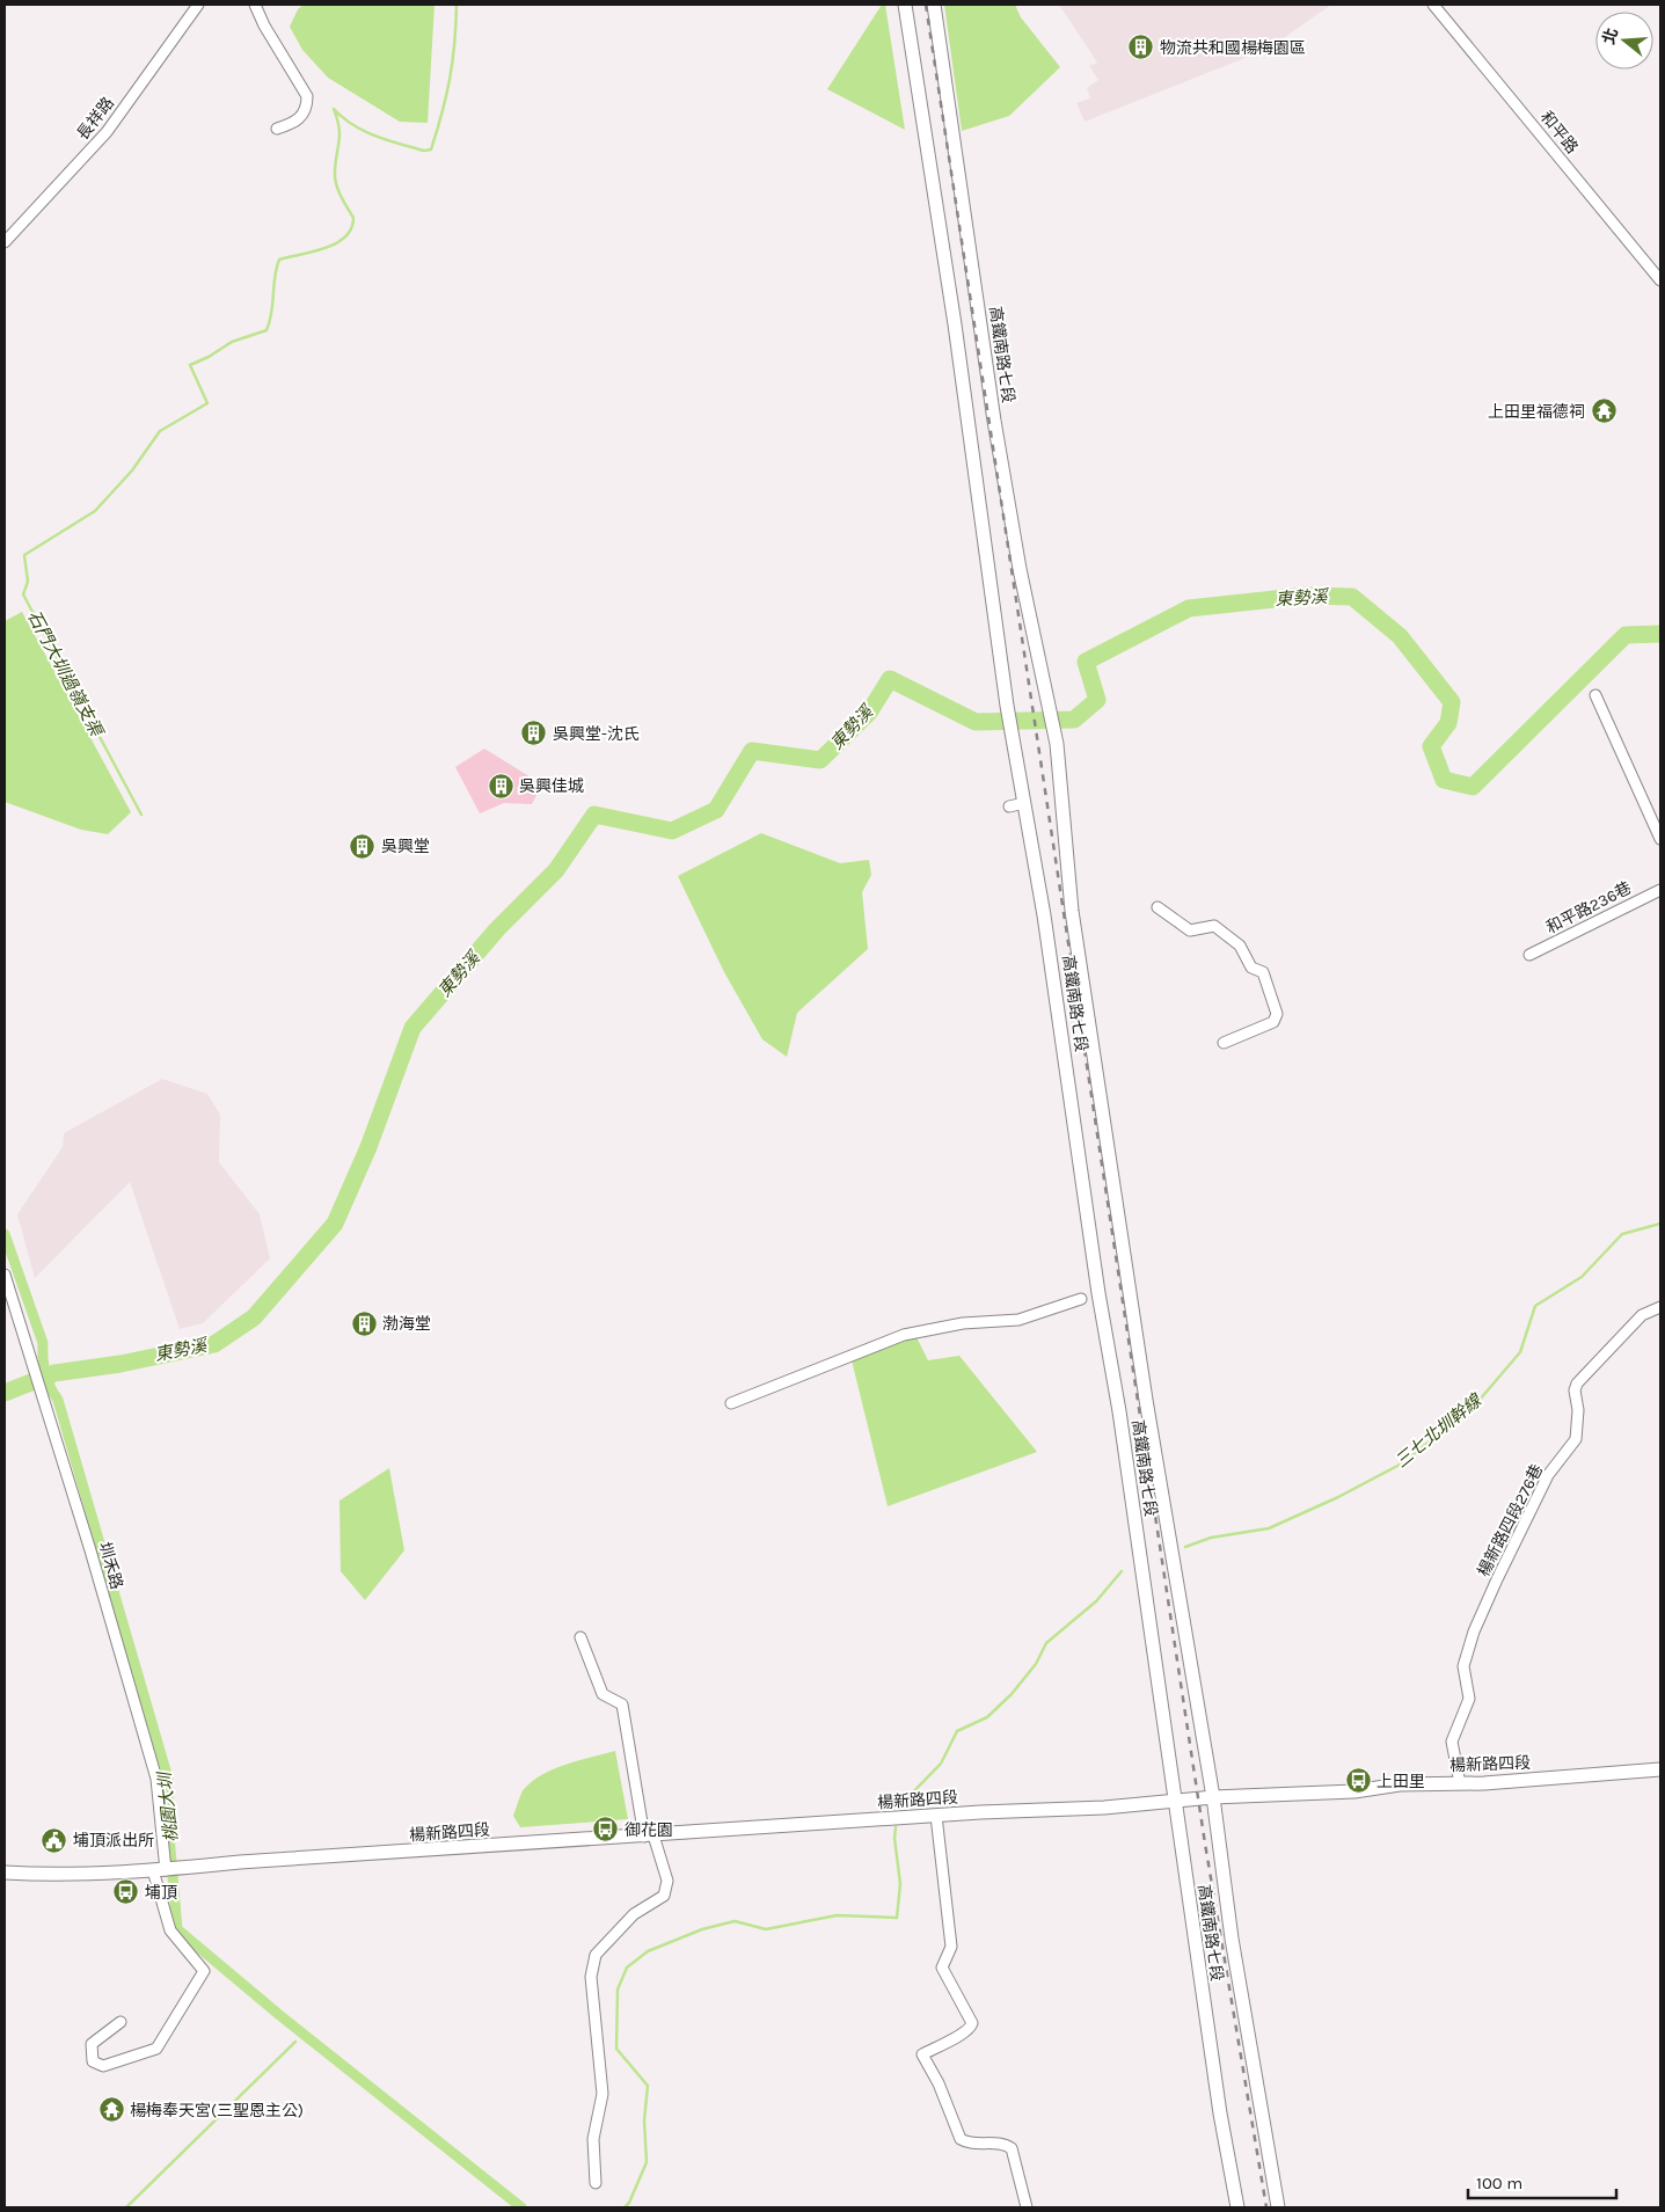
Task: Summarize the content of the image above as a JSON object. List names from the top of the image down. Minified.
{"streets":{"main road":["高鐵南路七段","楊新路四段"],"street":["長祥路","和平路","和平路236巷","楊新路四段276巷","圳禾路"]},"crossings":[["高鐵南路七段","楊新路四段"],["楊新路四段276巷","楊新路四段"],["圳禾路","楊新路四段"]],"water":["東勢溪","石門大圳過嶺支渠","三七北圳幹線","桃園大圳"],"places":{"building":["物流共和國楊梅園區","吳興堂-沈氏","吳興佳城","吳興堂","渤海堂"],"temple":["上田里福德祠","楊梅奉天宮(三聖恩主公)"],"bus stop":["上田里","御花園","埔頂"],"public building":["埔頂派出所"]},"scale_bar":"100 m","north":"left"}
